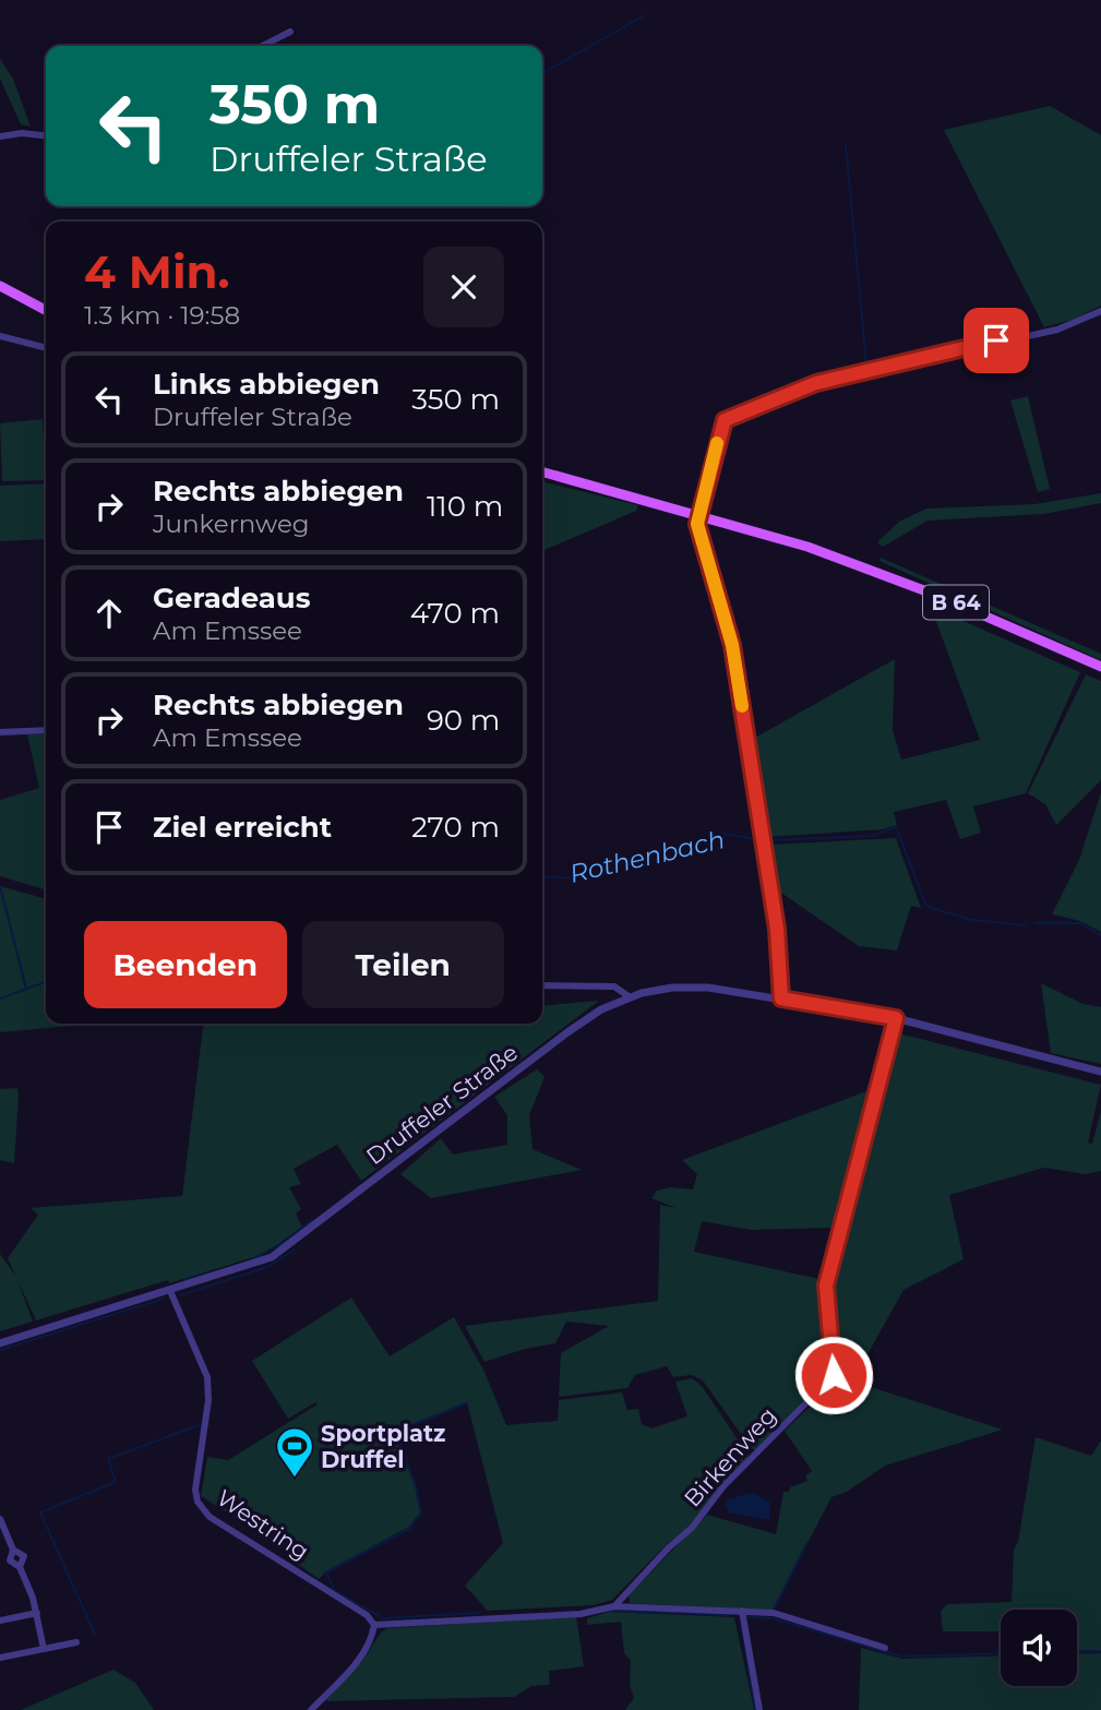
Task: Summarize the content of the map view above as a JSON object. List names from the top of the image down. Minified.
{"streets":{"main road":["B 64"],"street":["Druffeler Straße","Birkenweg","Westring"]},"crossings":[["Druffeler Straße","Birkenweg"],["Druffeler Straße","Westring"]],"water":["Rothenbach"],"places":{"sports":["Sportplatz Druffel"]},"page":{"turn":["350 m","Druffeler Straße"],"heading":["4 Min.","1.3 km · 19:58"],"list":[{"name":"Links abbiegen","note":"Druffeler Straße","value":"350 m"},{"name":"Rechts abbiegen","note":"Junkernweg","value":"110 m"},{"name":"Geradeaus","note":"Am Emssee","value":"470 m"},{"name":"Rechts abbiegen","note":"Am Emssee","value":"90 m"},{"name":"Ziel erreicht","value":"270 m"}],"buttons":["Beenden","Teilen"]}}
